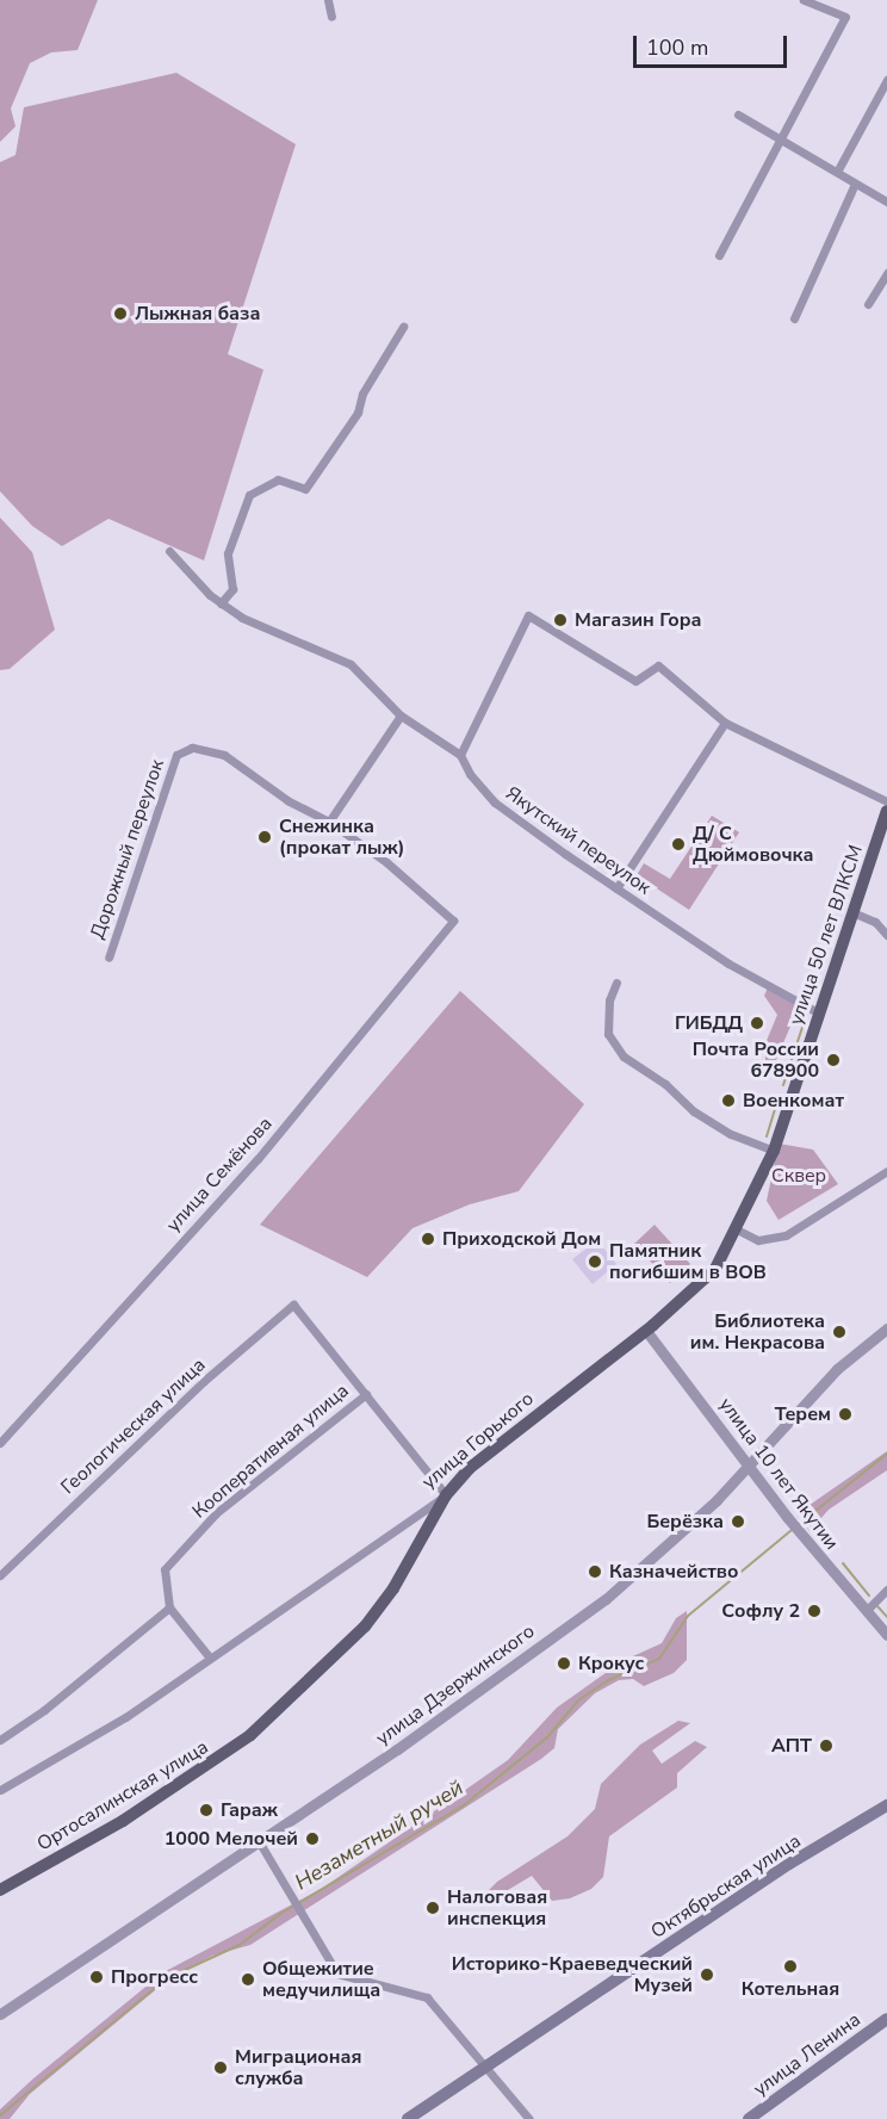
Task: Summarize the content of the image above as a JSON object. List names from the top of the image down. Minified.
{"streets":{"main road":["улица 50 лет ВЛКСМ","улица Горького","Ортосалинская улица","Октябрьская улица","улица Ленина"],"street":["Якутский переулок","Дорожный переулок","улица Семёнова","Геологическая улица","Кооперативная улица","улица 10 лет Якутии","улица Дзержинского"]},"crossings":[["Якутский переулок","улица 50 лет ВЛКСМ"],["Дорожный переулок","улица Семёнова"],["улица 50 лет ВЛКСМ","улица Горького"],["Геологическая улица","Кооперативная улица"],["улица Горького","улица 10 лет Якутии"],["улица Горького","Ортосалинская улица"],["улица 10 лет Якутии","улица Дзержинского"]],"water":["Незаметный ручей"],"parks":["Сквер"],"places":["Лыжная база","Магазин Гора","Снежинка (прокат лыж)","Д/ С Дюймовочка","ГИБДД","Почта России 678900","Военкомат","Приходской Дом","Памятник погибшим в ВОВ","Библиотека им. Некрасова","Терем","Берёзка","Казначейство","Софлу 2","Крокус","АПТ","Гараж","1000 Мелочей","Налоговая инспекция","Котельная","Историко-Краеведческий Музей","Прогресс","Общежитие медучилища","Миграционая служба"],"scale_bar":"100 m"}
